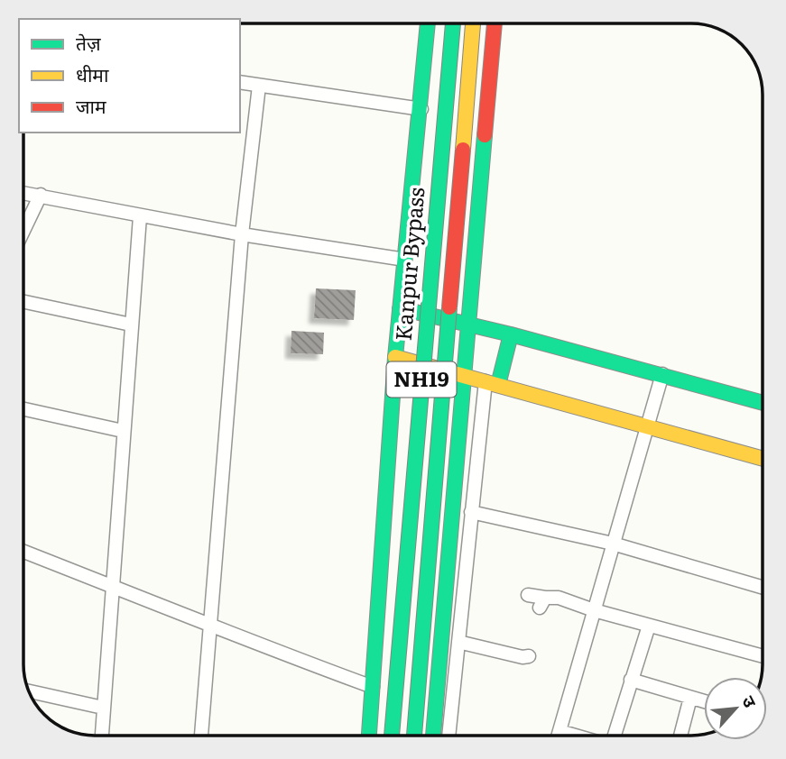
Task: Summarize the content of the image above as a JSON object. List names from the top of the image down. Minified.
{"streets":{"main road":["Kanpur Bypass","NH19"]},"legend":["तेज़","धीमा","जाम"],"north":"top right"}
